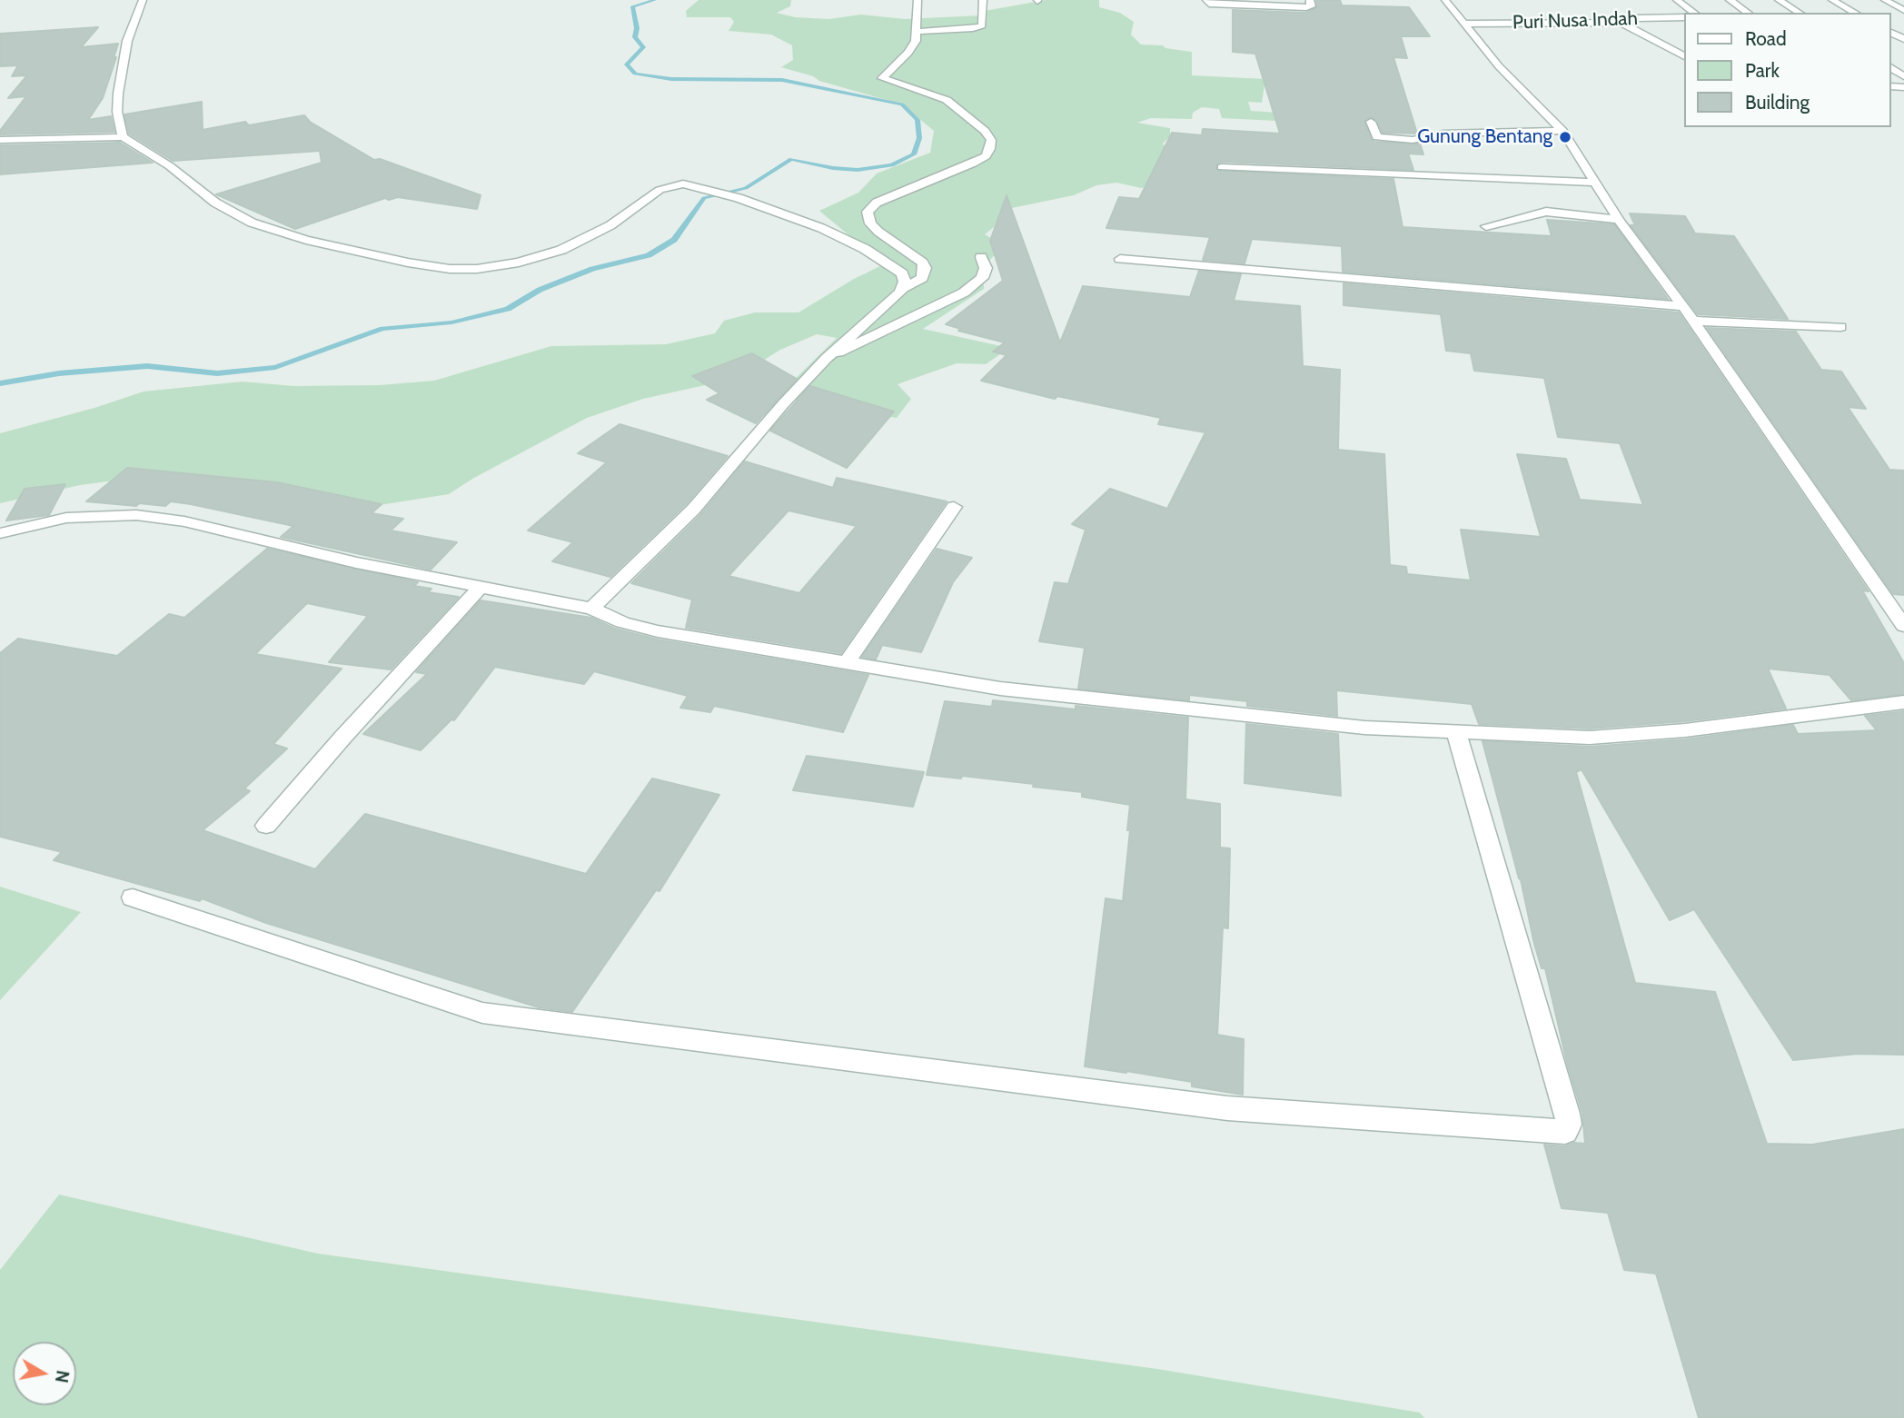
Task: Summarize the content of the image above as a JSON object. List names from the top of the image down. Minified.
{"streets":{"street":["Puri Nusa Indah"]},"places":["Gunung Bentang"],"legend":["Road","Park","Building"],"north":"right"}
